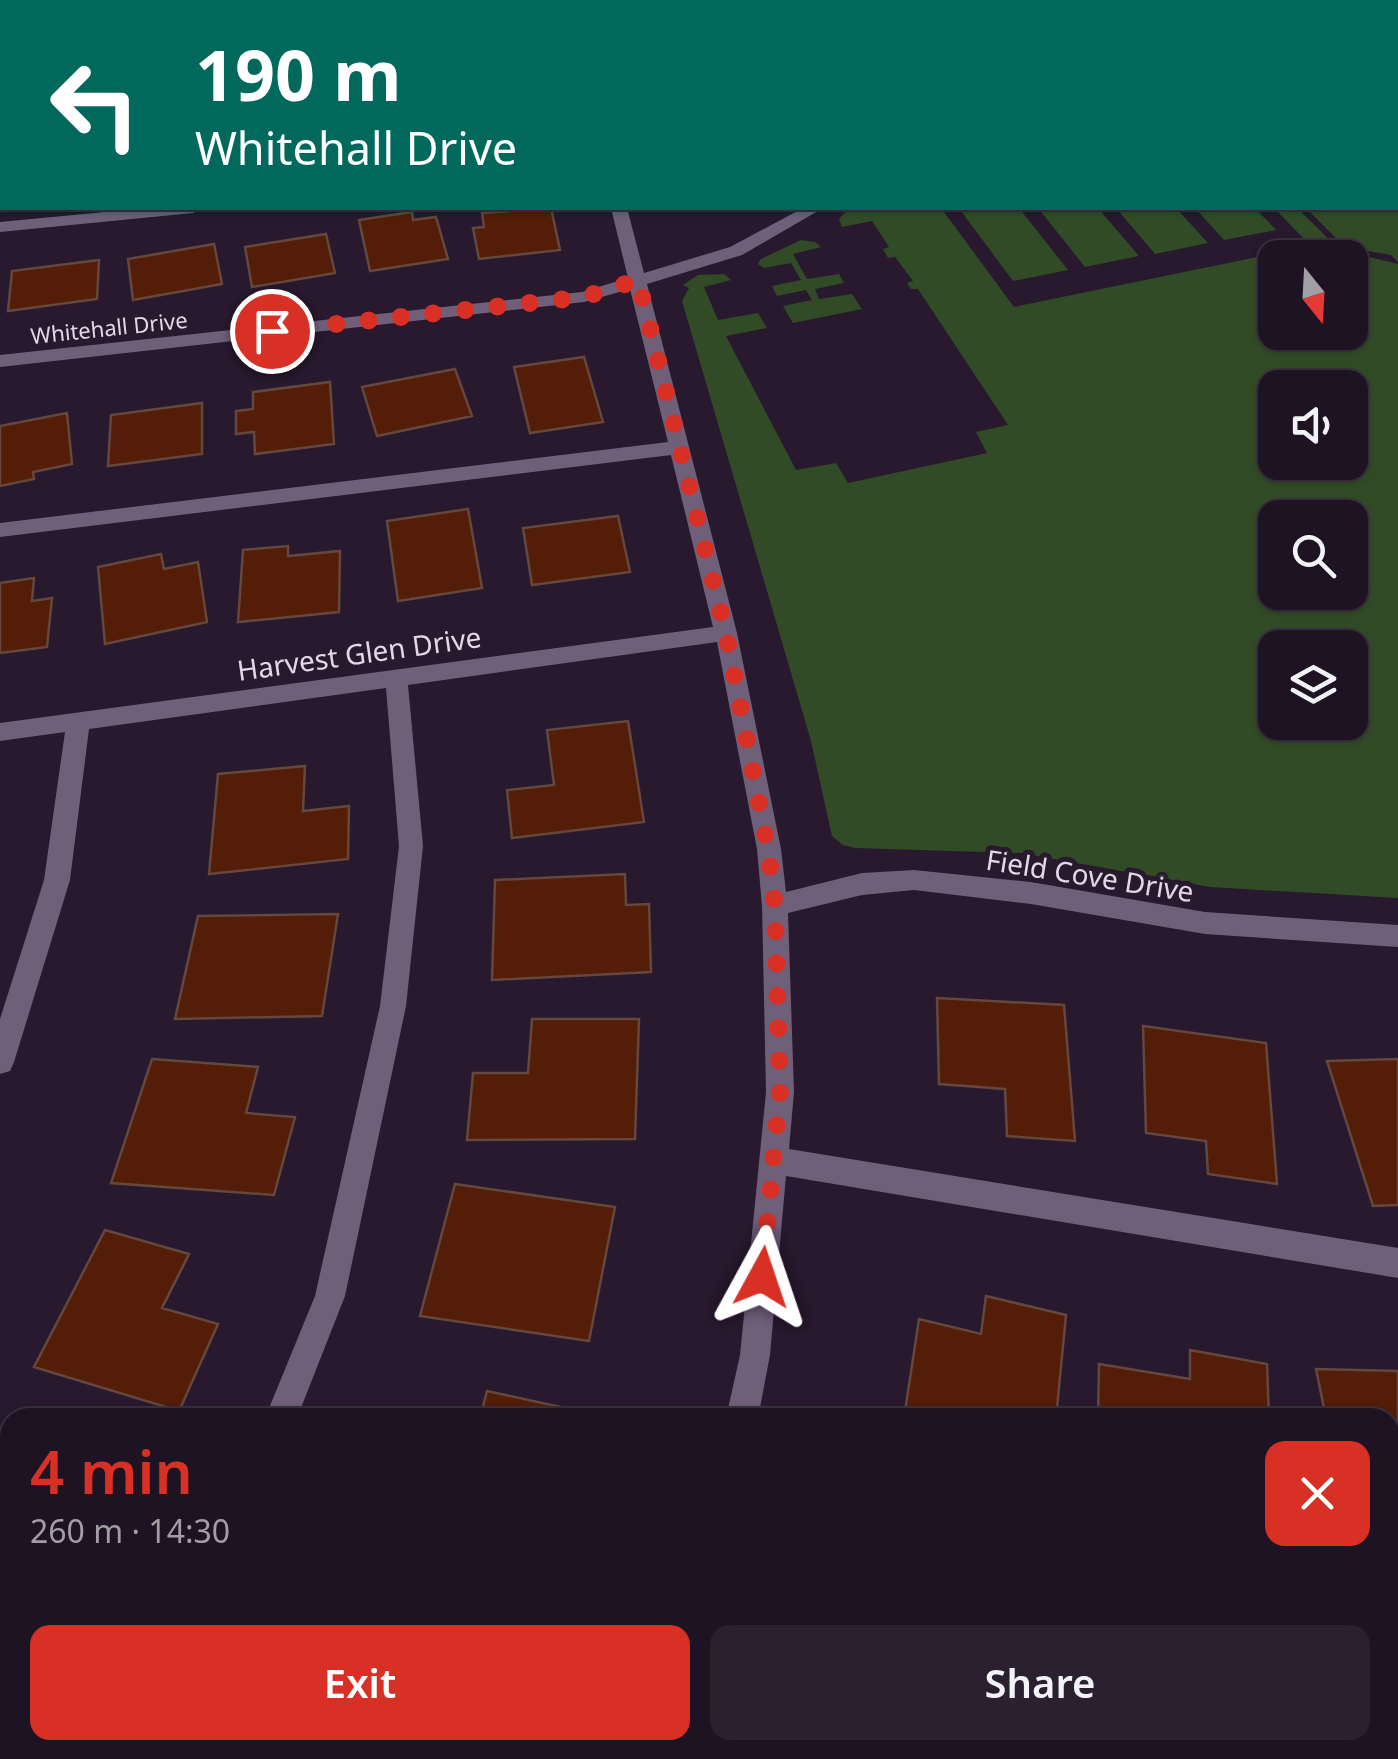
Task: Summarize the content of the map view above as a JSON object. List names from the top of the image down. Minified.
{"streets":{"street":["Whitehall Drive","Harvest Glen Drive","Field Cove Drive"]},"north":"bottom","page":{"turn":["190 m","Whitehall Drive"],"heading":["4 min","260 m · 14:30"],"buttons":["Exit","Share"]}}
